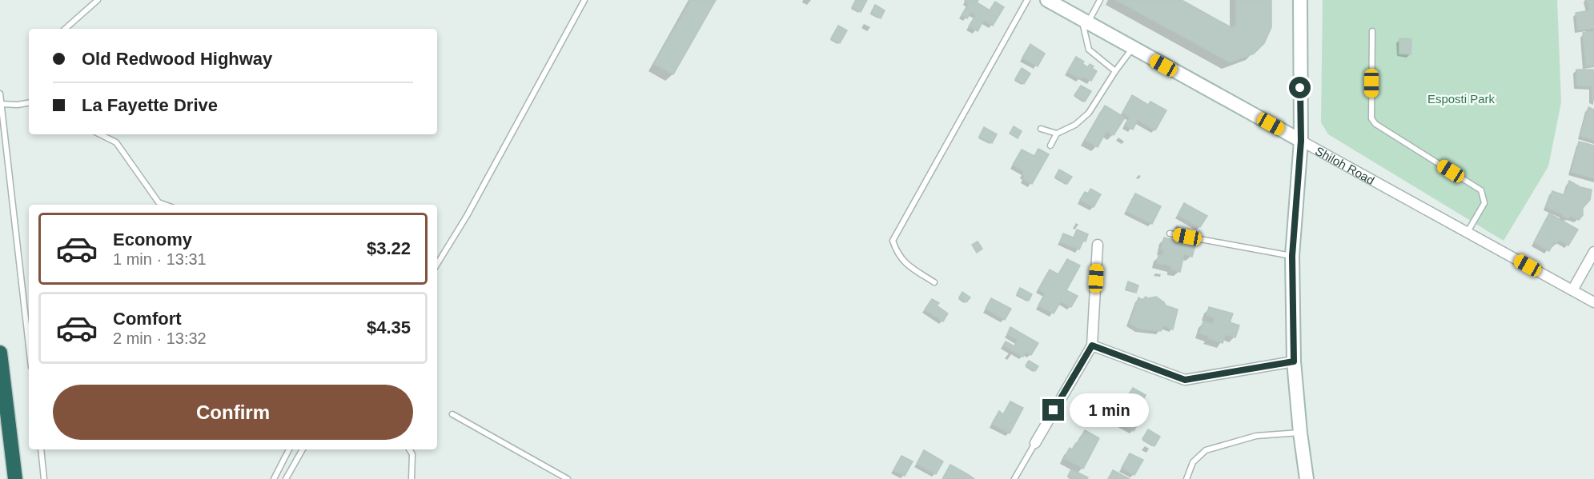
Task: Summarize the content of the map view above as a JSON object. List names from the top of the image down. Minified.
{"streets":{"main road":["Shiloh Road"]},"parks":["Esposti Park"],"page":{"banner":["Old Redwood Highway","La Fayette Drive"],"list":[{"name":"Economy","note":"1 min · 13:31","value":"$3.22"},{"name":"Comfort","note":"2 min · 13:32","value":"$4.35"}],"buttons":"Confirm","bubble":"1 min"}}
